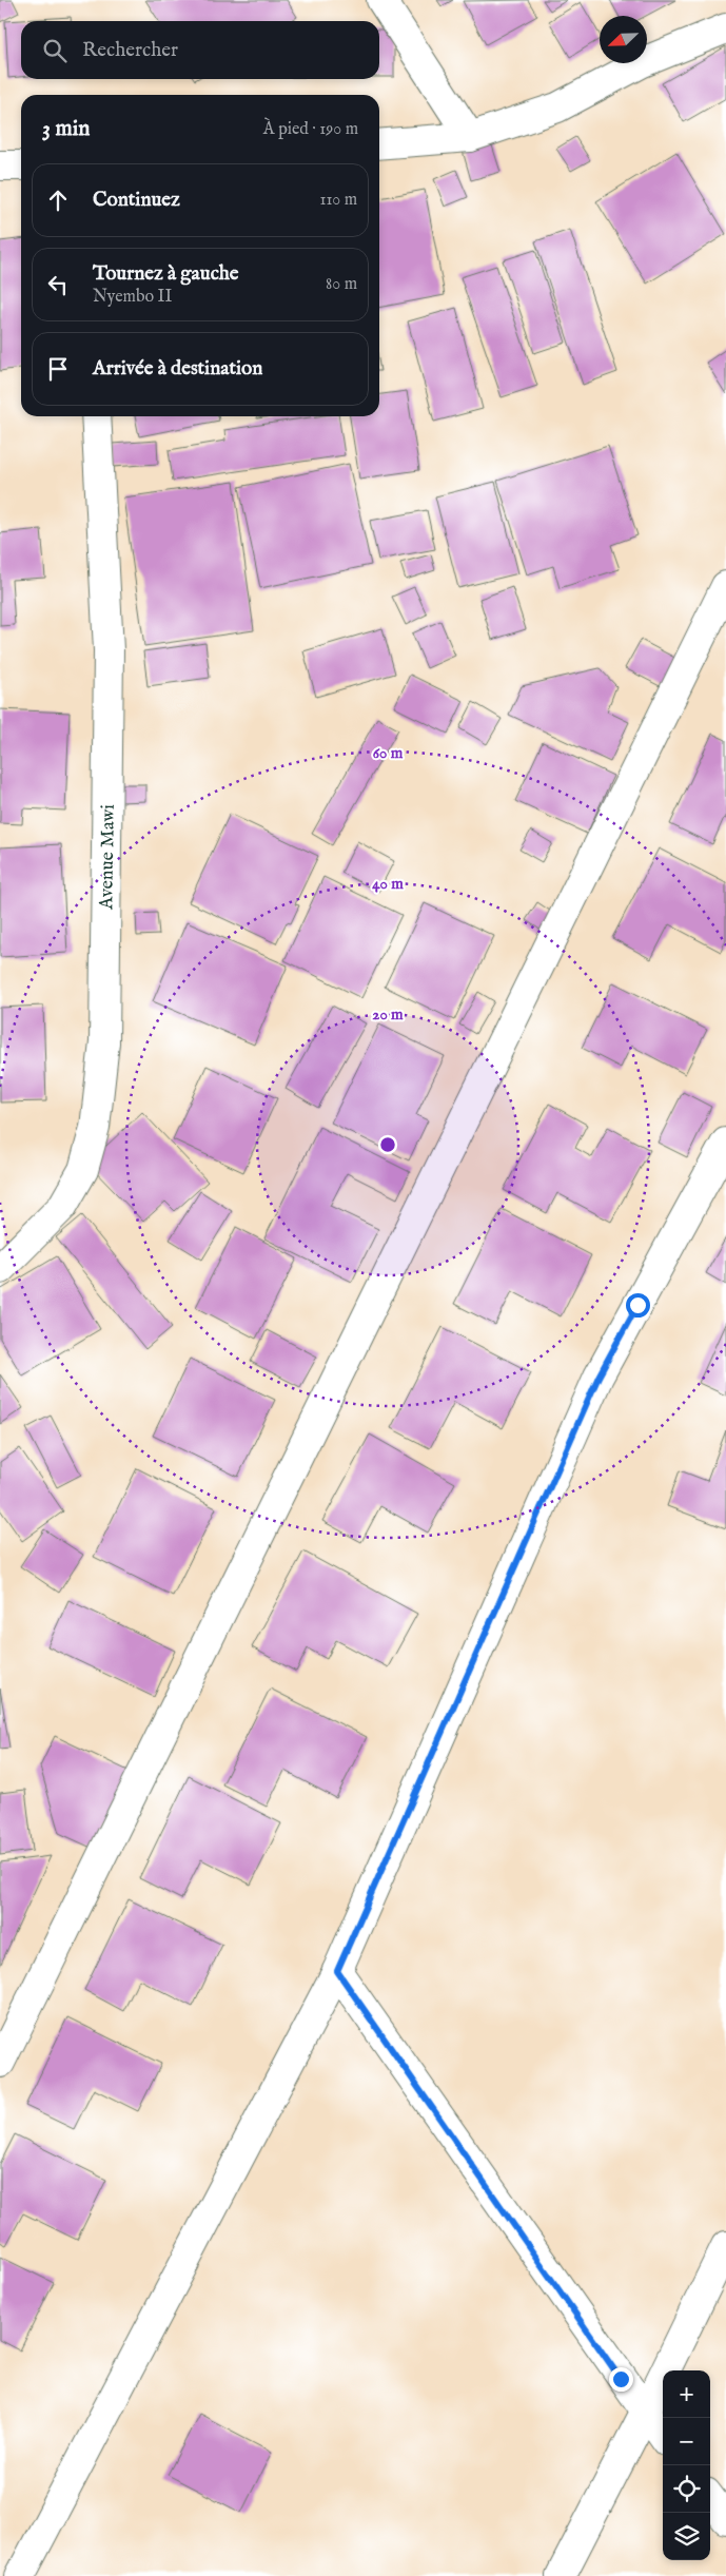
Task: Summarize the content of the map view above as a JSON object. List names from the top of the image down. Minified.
{"streets":{"street":["Avenue Mawi"]},"north":"bottom left","page":{"search":"Rechercher","heading":["3 min","À pied · 190 m"],"list":[["Continuez","110 m"],["Tournez à gauche","Nyembo II","80 m"],"Arrivée à destination"],"map_buttons":["+","−"]},"rings":["60 m","40 m","20 m"]}
